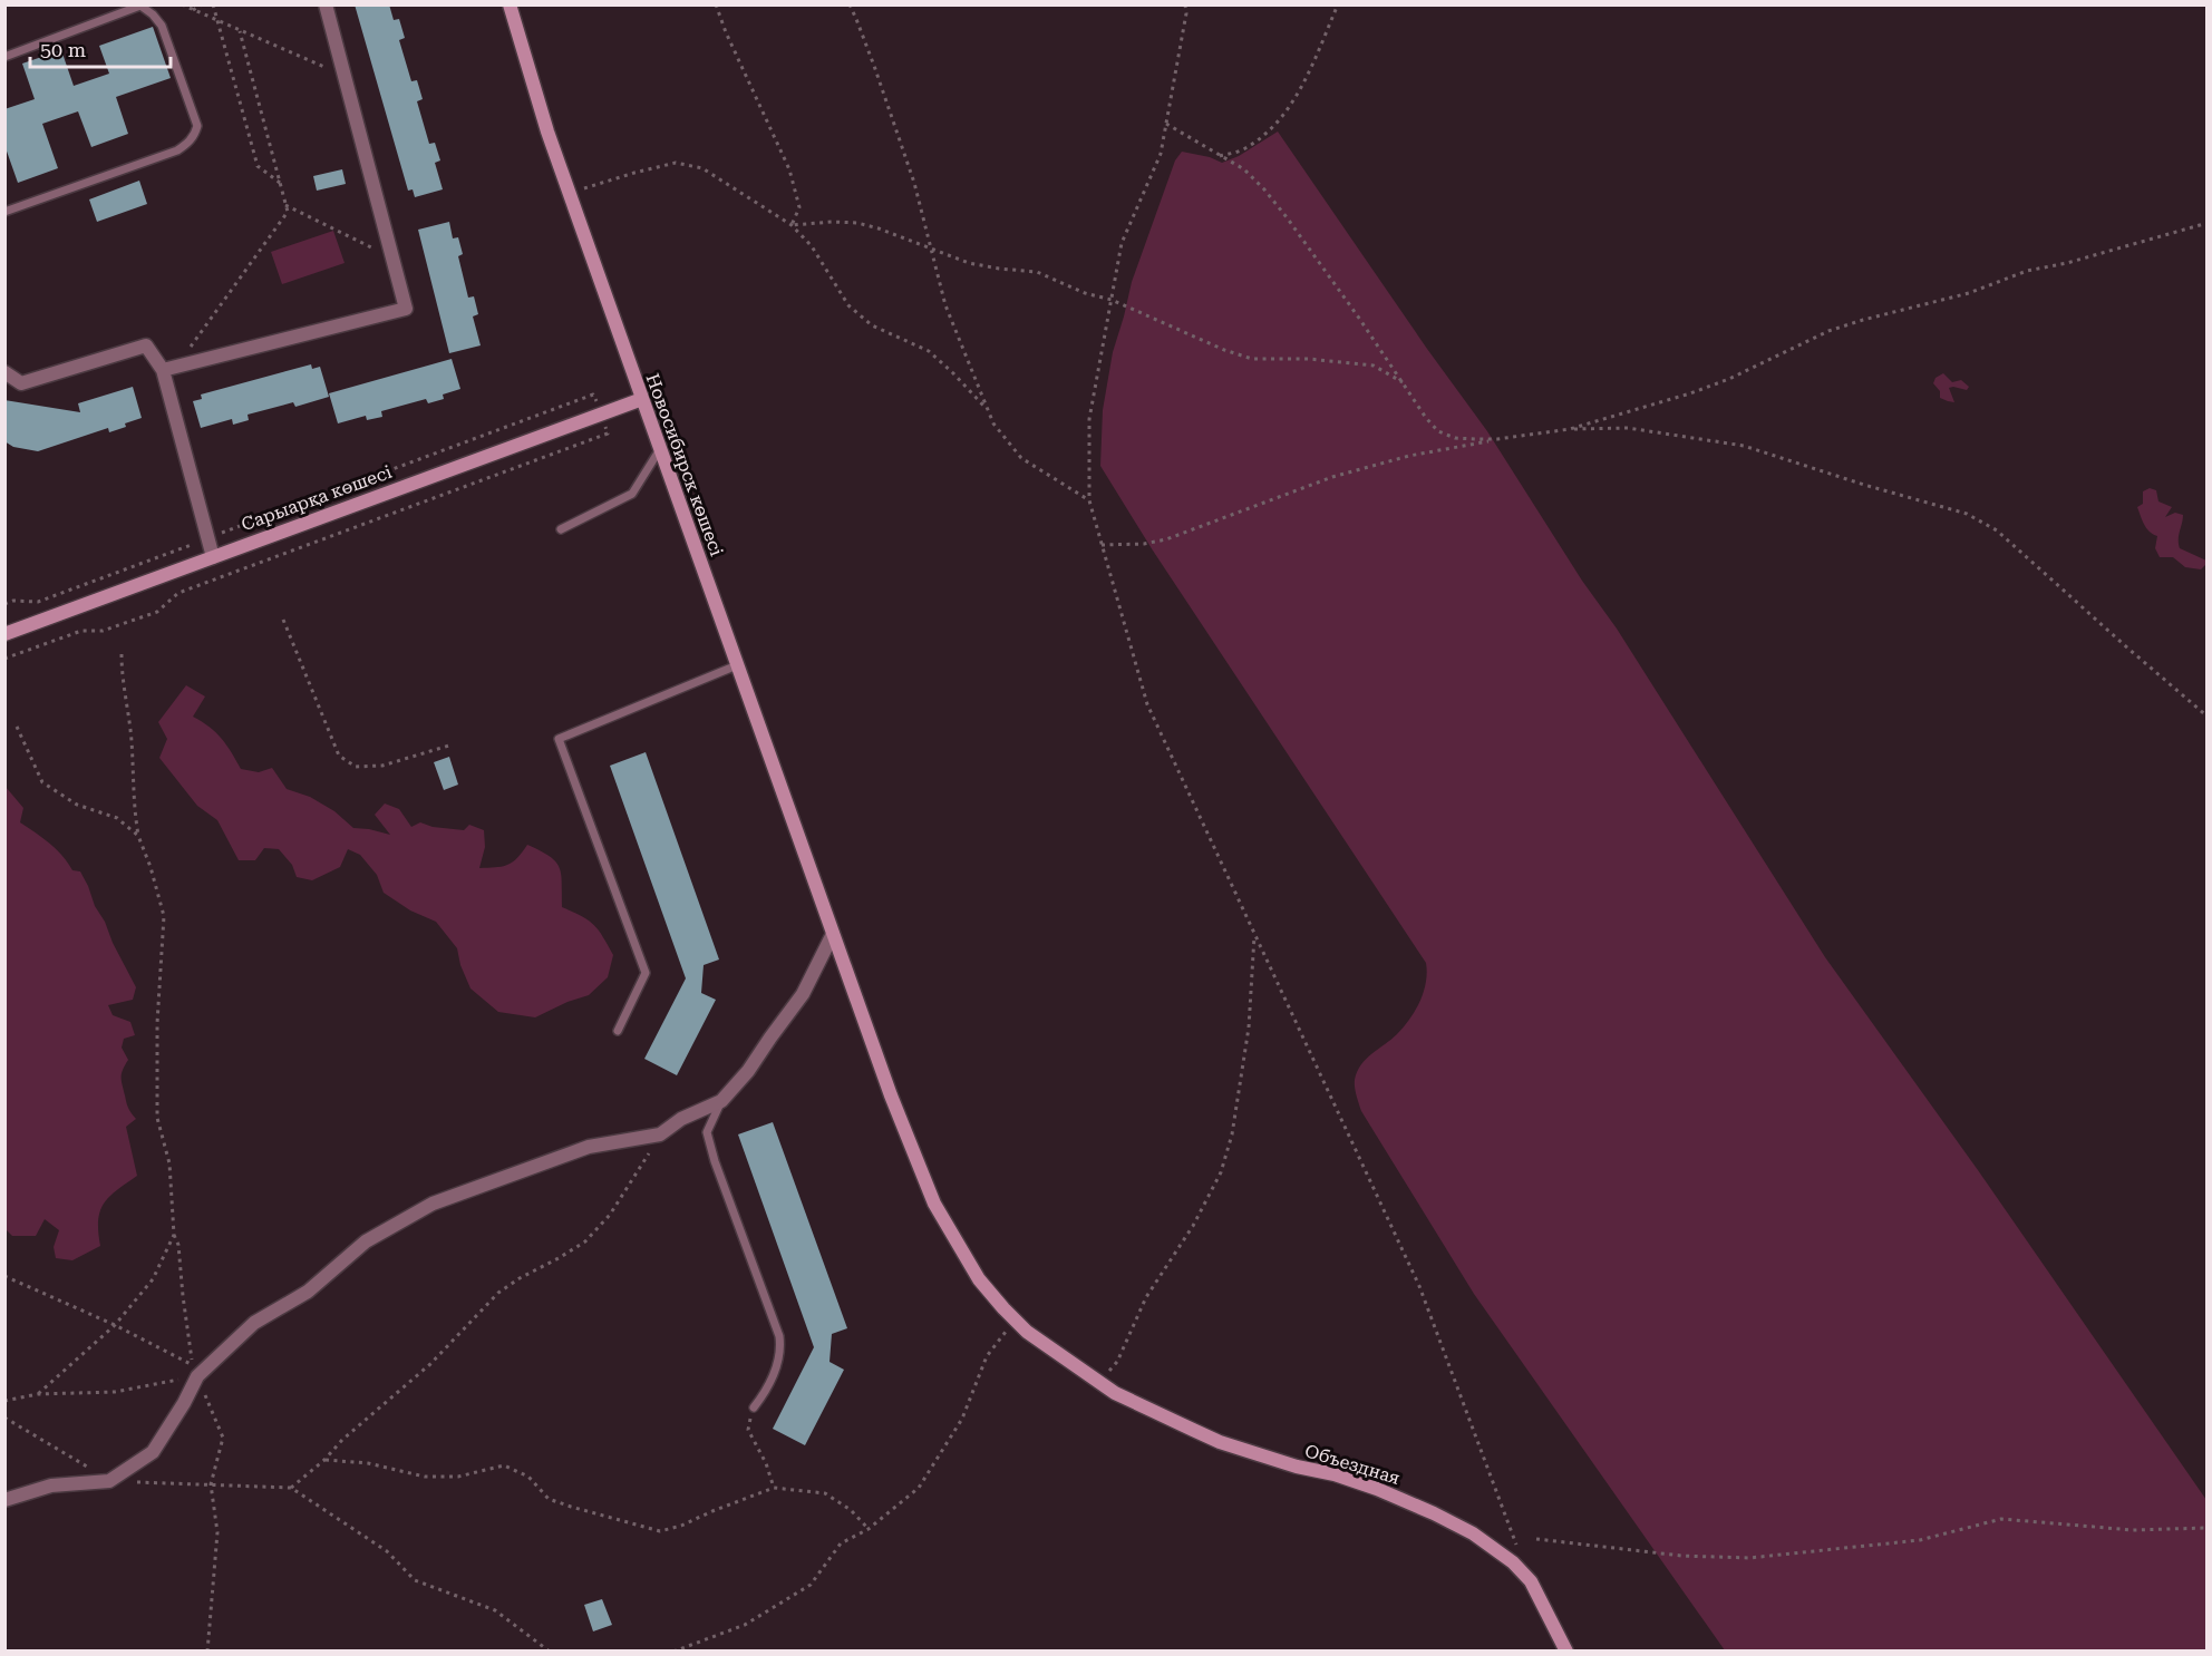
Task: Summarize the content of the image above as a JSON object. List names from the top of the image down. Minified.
{"streets":{"main road":["Новосибирск көшесі","Сарыарқа көшесі","Объездная"]},"crossings":[["Новосибирск көшесі","Сарыарқа көшесі"],["Новосибирск көшесі","Объездная"]],"scale_bar":"50 m"}
